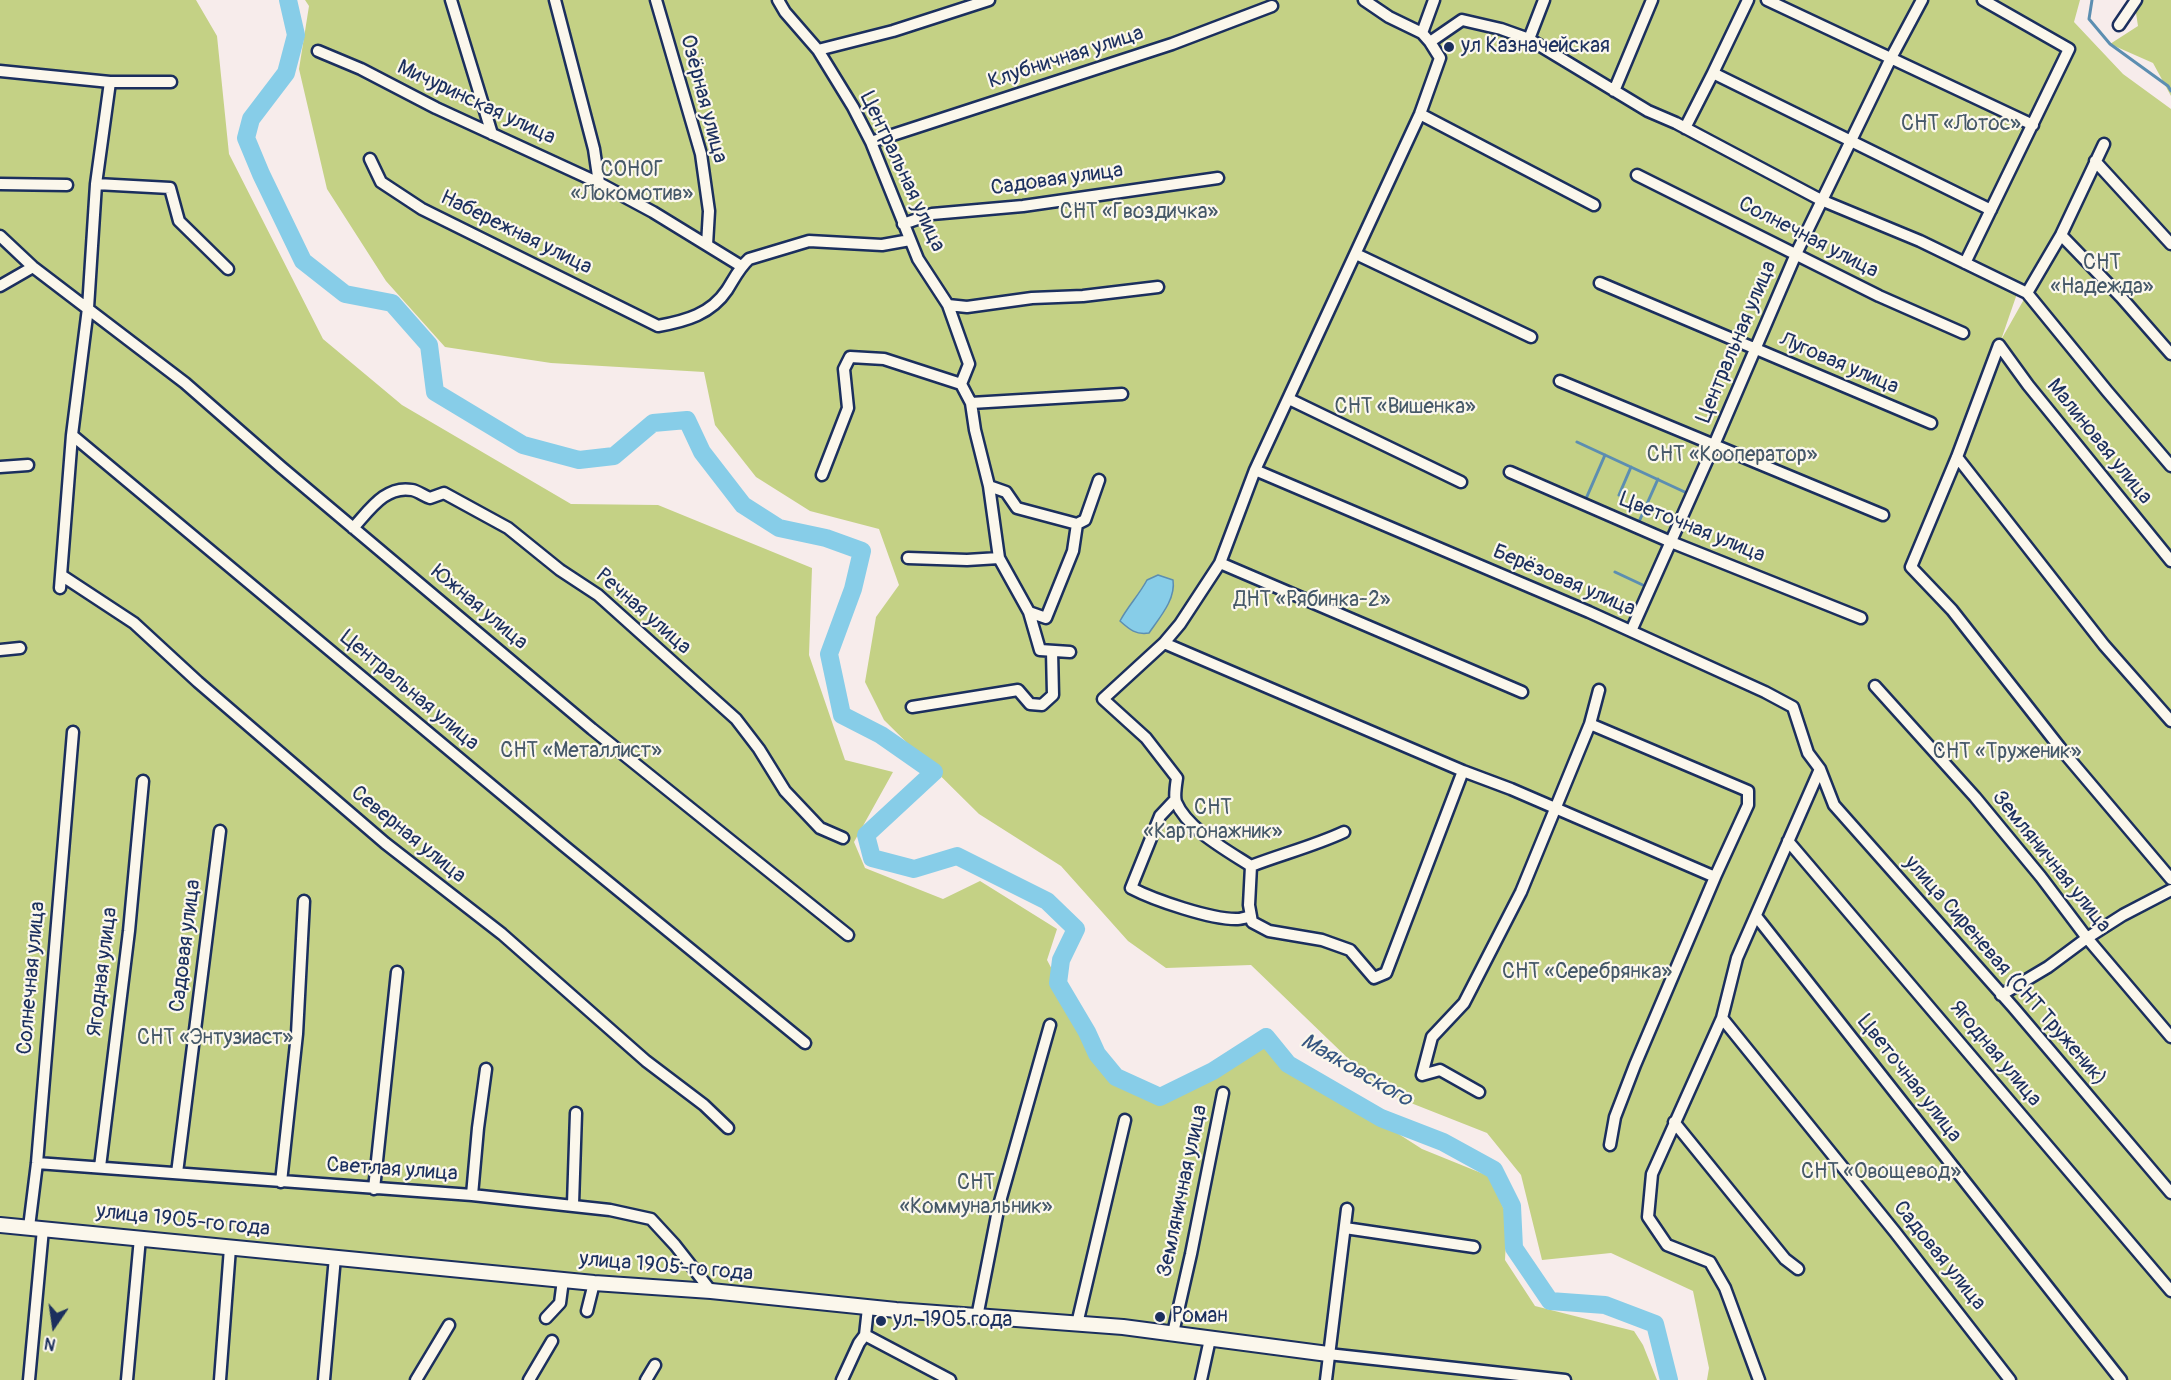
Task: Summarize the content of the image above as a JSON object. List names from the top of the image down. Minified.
{"streets":{"street":["Клубничная улица","Озёрная улица","Мичуринская улица","Центральная улица","Садовая улица","Набережная улица","Солнечная улица","Луговая улица","Малиновая улица","Цветочная улица","Берёзовая улица","Южная улица","Речная улица","Северная улица","Земляничная улица","улица Сиреневая (СНТ Труженик)","Ягодная улица","Светлая улица","улица 1905-го года"]},"crossings":[["Клубничная улица","Центральная улица"],["Озёрная улица","Мичуринская улица"],["Мичуринская улица","Набережная улица"],["Центральная улица","Садовая улица"],["Центральная улица","Солнечная улица"],["Центральная улица","Луговая улица"],["Центральная улица","Цветочная улица"],["Центральная улица","Берёзовая улица"],["Садовая улица","Светлая улица"],["Солнечная улица","Светлая улица"],["Солнечная улица","улица 1905-го года"],["Берёзовая улица","улица Сиреневая (СНТ Труженик)"],["Южная улица","Речная улица"],["Земляничная улица","улица 1905-го года"],["Ягодная улица","Светлая улица"],["Светлая улица","улица 1905-го года"]],"water":["Маяковского"],"parks":["СНТ «Лотос»","СОНОГ «Локомотив»","СНТ «Гвоздичка»","СНТ «Надежда»","СНТ «Вишенка»","СНТ «Кооператор»","ДНТ «Рябинка-2»","СНТ «Металлист»","СНТ «Труженик»","СНТ «Картонажник»","СНТ «Серебрянка»","СНТ «Энтузиаст»","СНТ «Овощевод»","СНТ «Коммунальник»"],"places":["ул Казначейская","Роман","ул. 1905 года"],"north":"bottom"}
